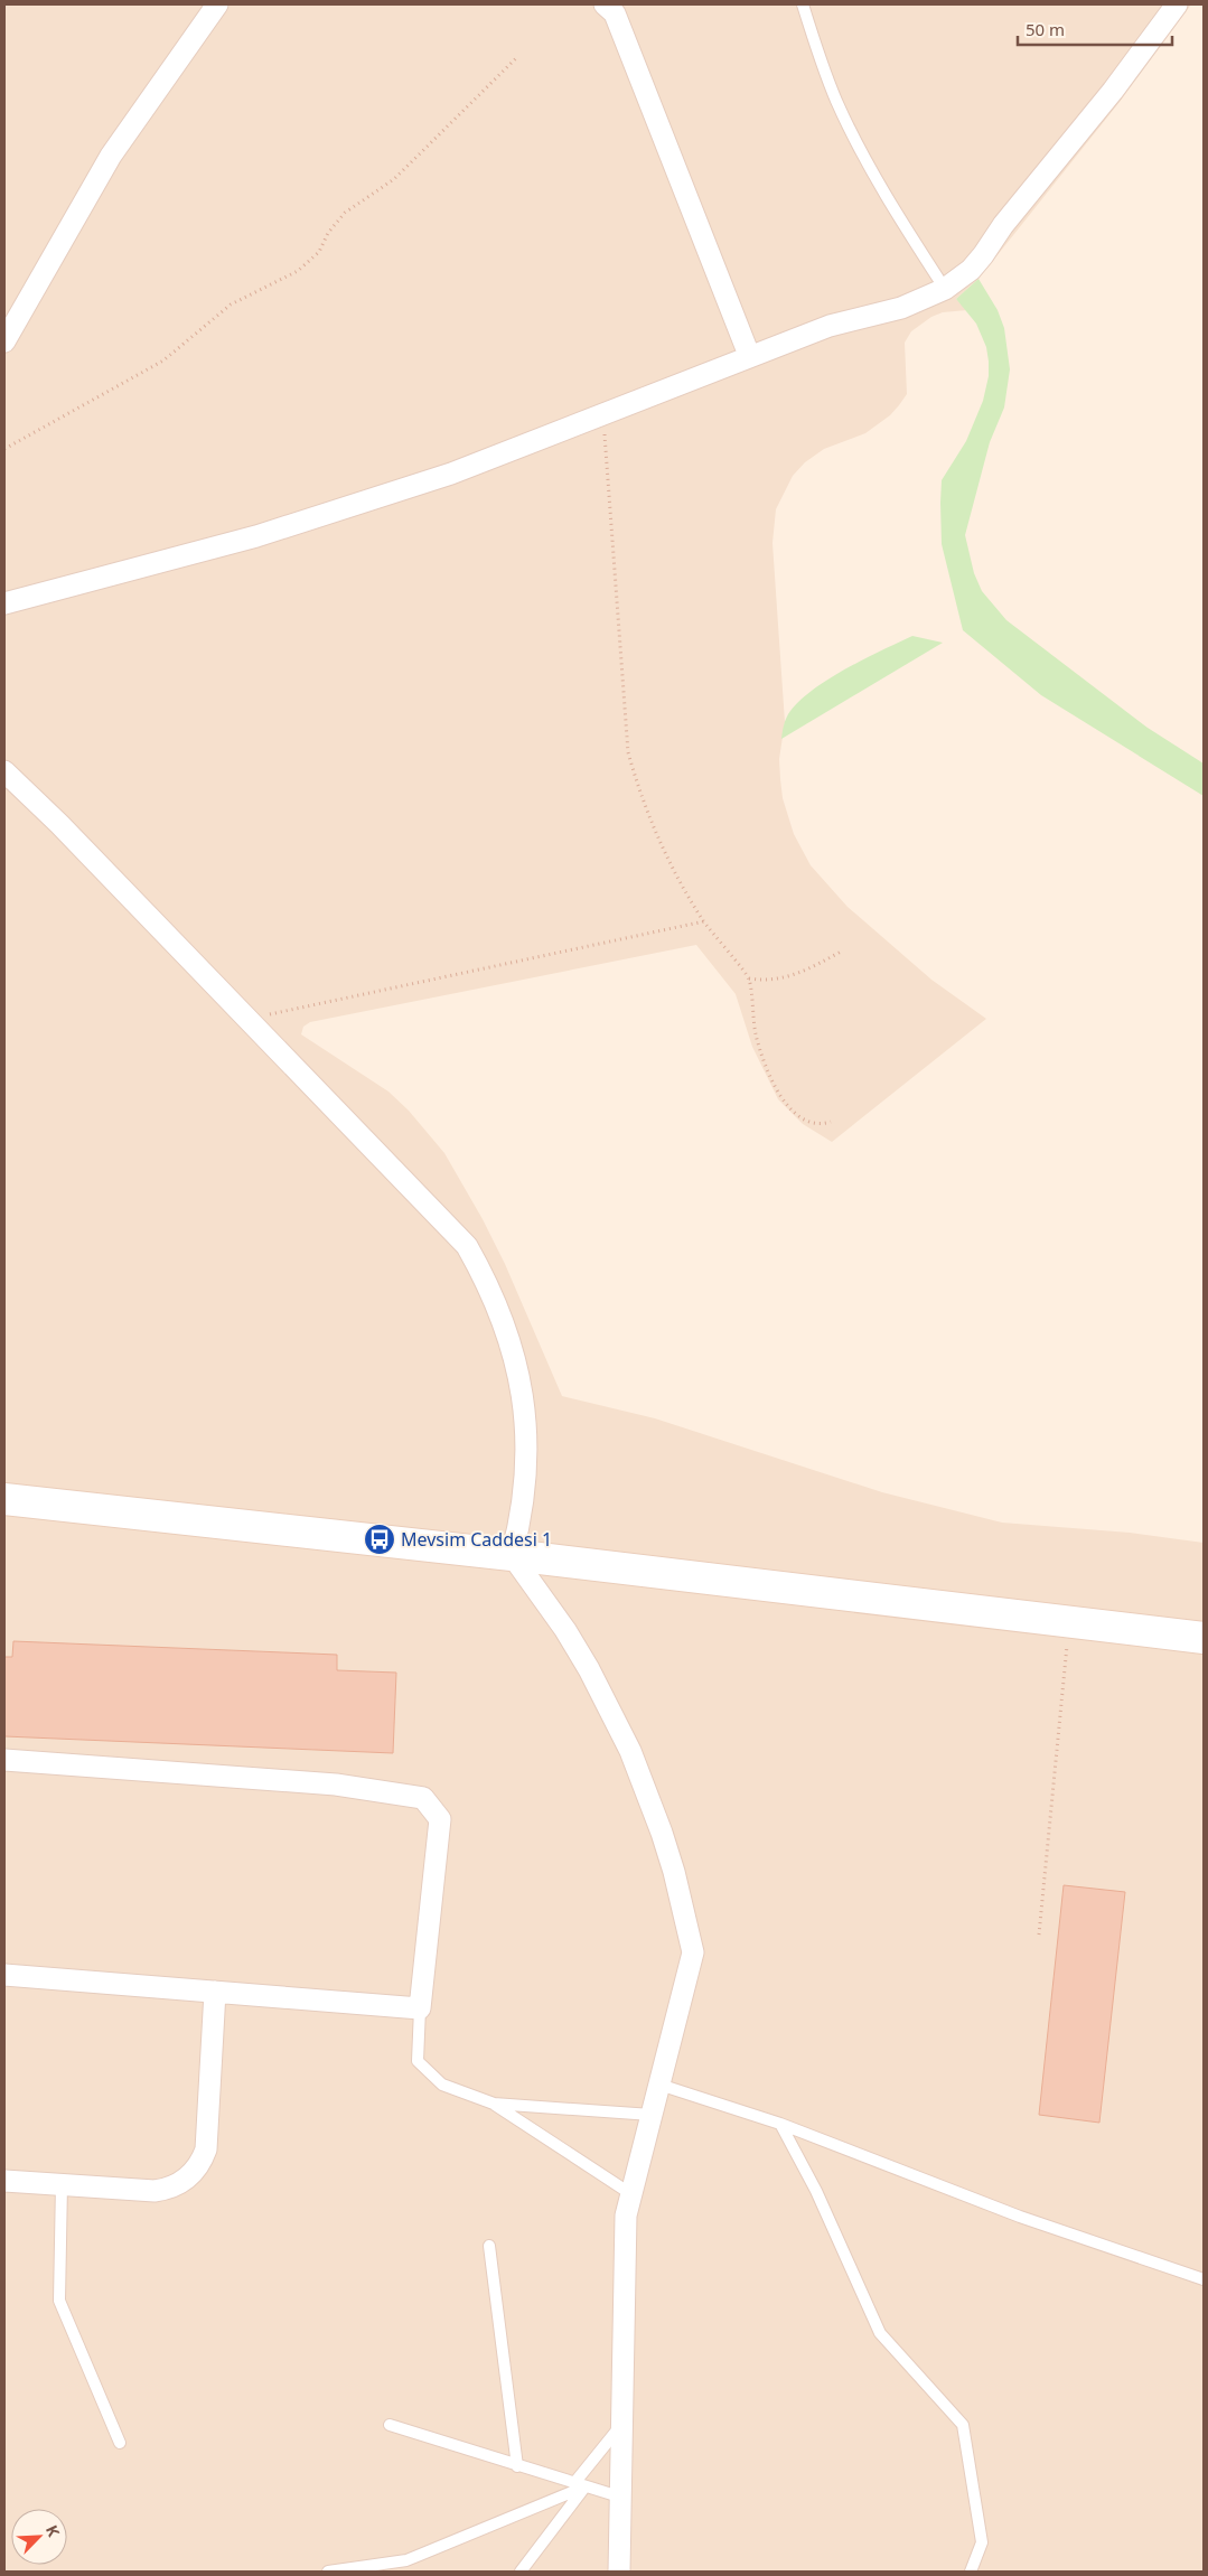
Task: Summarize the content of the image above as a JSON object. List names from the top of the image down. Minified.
{"places":{"bus stop":["Mevsim Caddesi 1"]},"scale_bar":"50 m","north":"top right"}
